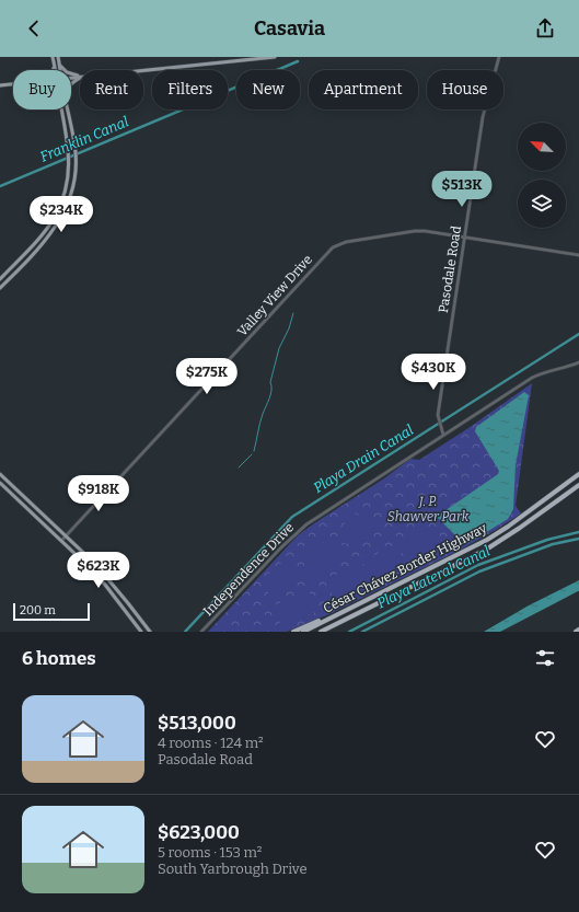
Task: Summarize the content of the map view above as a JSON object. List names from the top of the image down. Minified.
{"streets":{"highway":["César Chávez Border Highway"],"street":["Pasodale Road","Valley View Drive","Independence Drive"]},"crossings":[["Pasodale Road","Valley View Drive"],["Pasodale Road","Independence Drive"]],"water":["Franklin Canal","Playa Drain Canal","Playa Lateral Canal"],"parks":["J. P. Shawver Park"],"scale_bar":"200 m","north":"top left","page":{"header":"Casavia","chip":["Buy","Rent","Filters","New","Apartment","House"],"price":["$513K","$234K","$430K","$275K","$918K","$623K"],"scale":"200 m","heading":"6 homes","list":[{"name":"$513,000","note":"4 rooms · 124 m² · Pasodale Road"},{"name":"$623,000","note":"5 rooms · 153 m² · South Yarbrough Drive"}]}}
